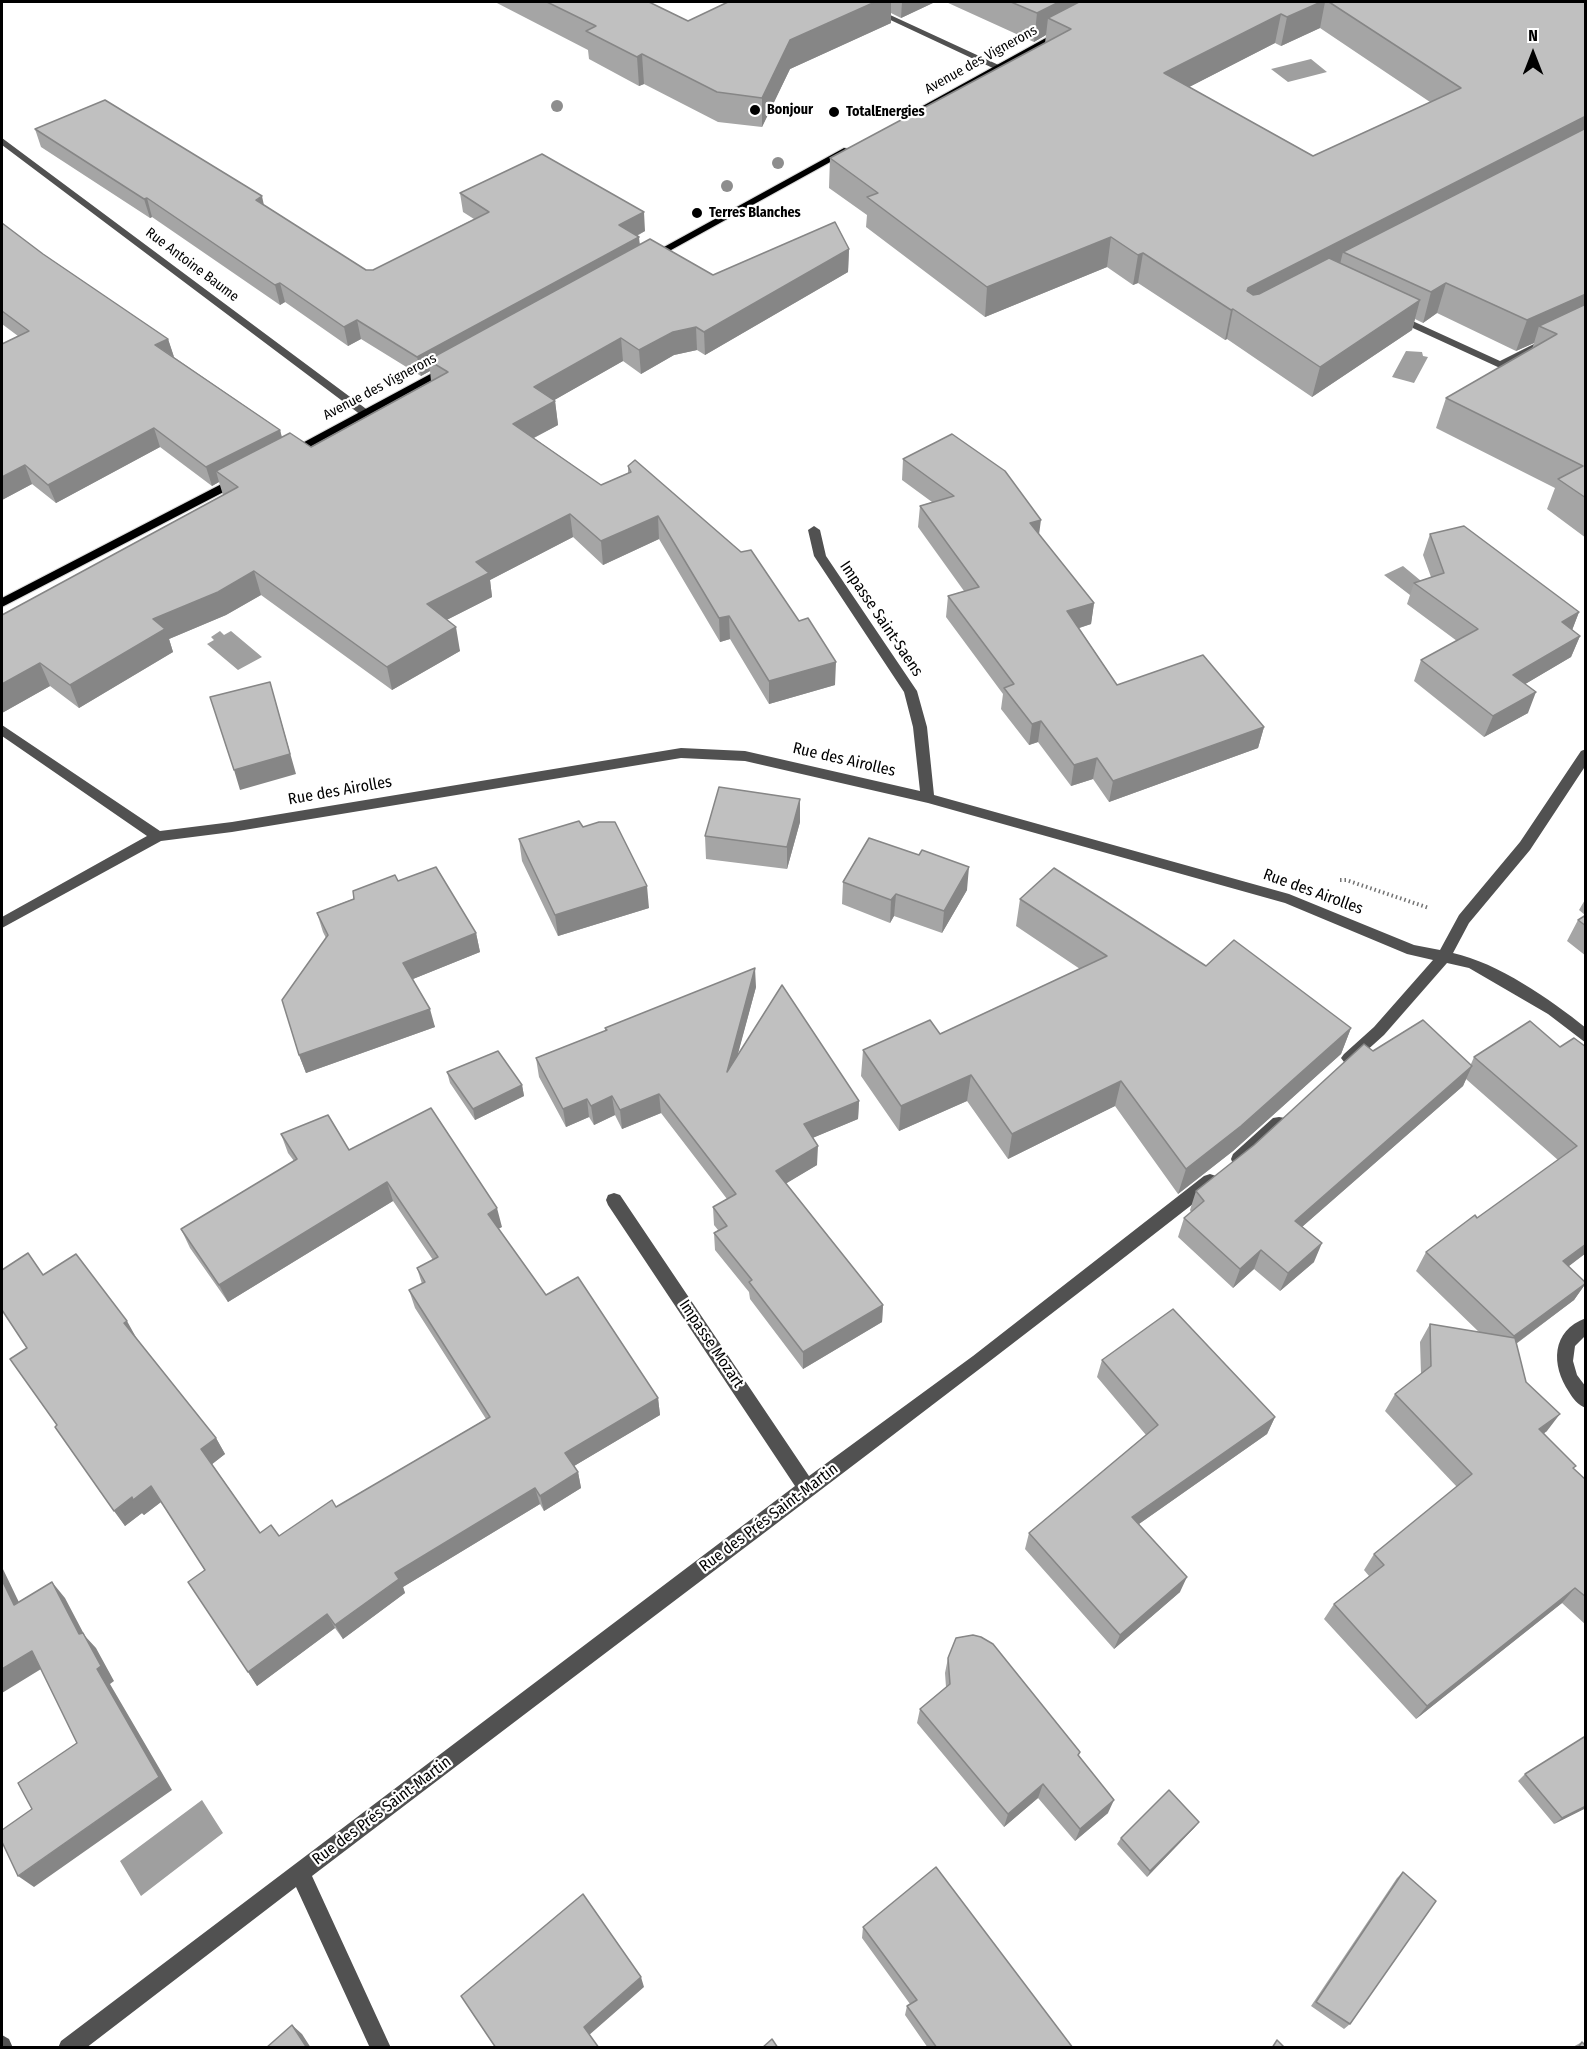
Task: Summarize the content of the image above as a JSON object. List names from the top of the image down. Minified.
{"streets":{"main road":["Avenue des Vignerons"],"street":["Rue Antoine Baume","Impasse Saint-Saens","Rue des Airolles","Impasse Mozart","Rue des Prés Saint-Martin"]},"crossings":[["Avenue des Vignerons","Rue Antoine Baume"],["Impasse Saint-Saens","Rue des Airolles"],["Impasse Mozart","Rue des Prés Saint-Martin"]],"places":["Bonjour","TotalEnergies","Terres Blanches"],"north":"top"}
